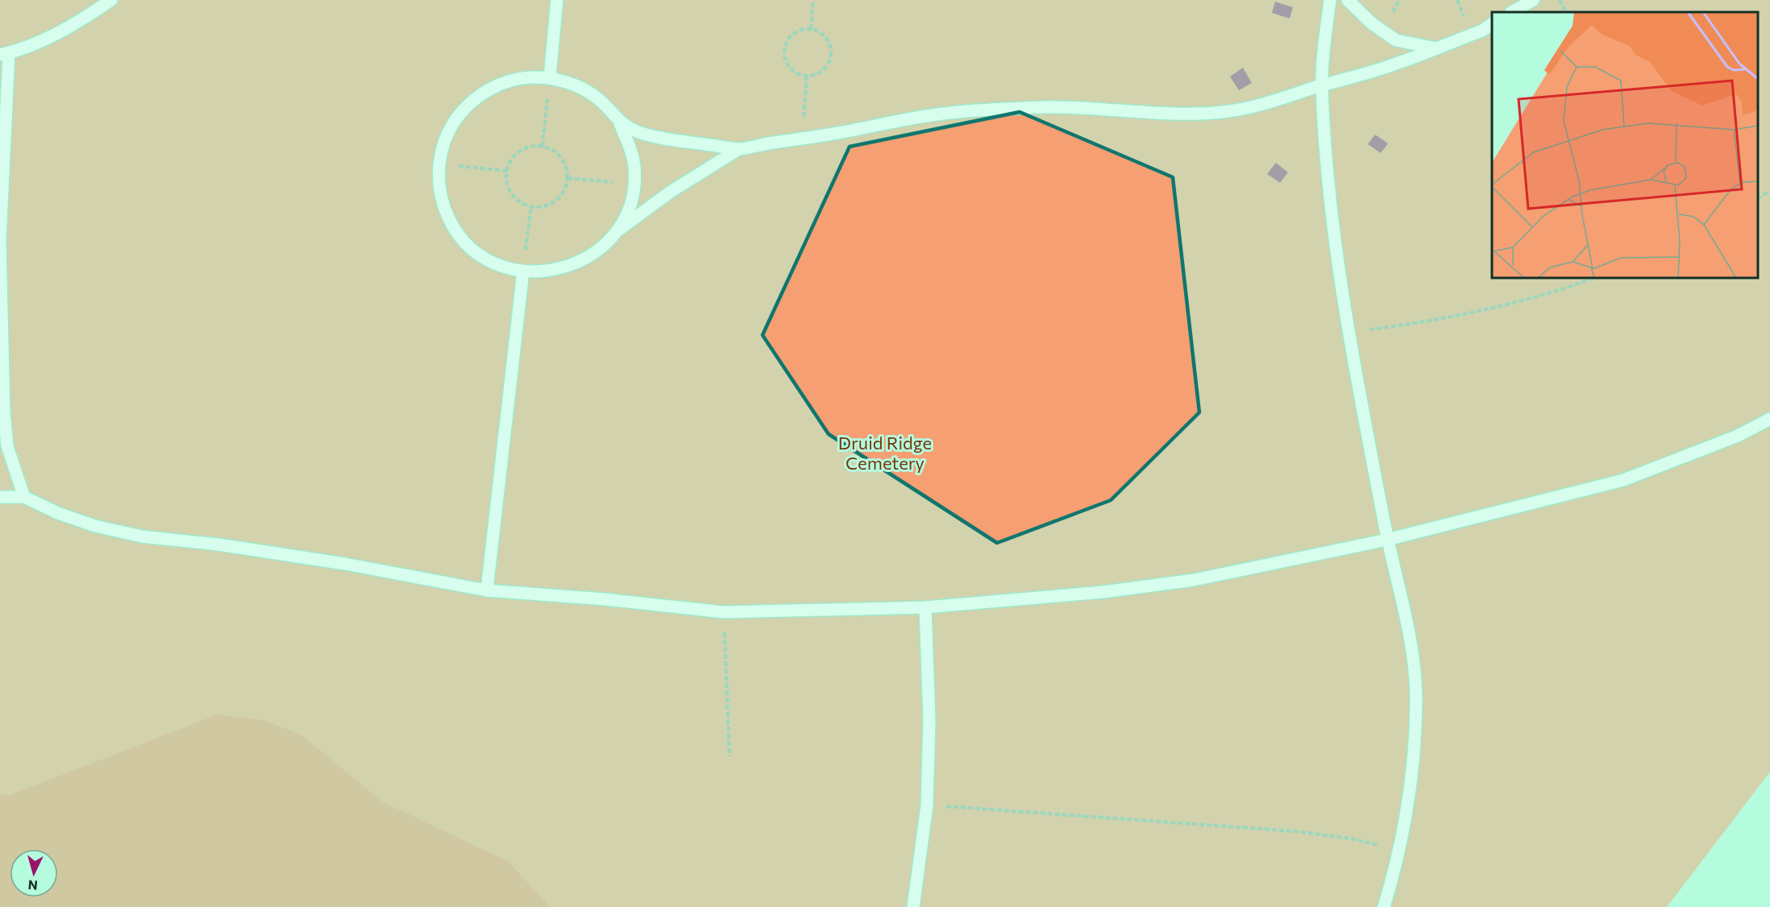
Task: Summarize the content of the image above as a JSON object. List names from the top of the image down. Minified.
{"parks":["Druid Ridge Cemetery"],"north":"bottom"}
